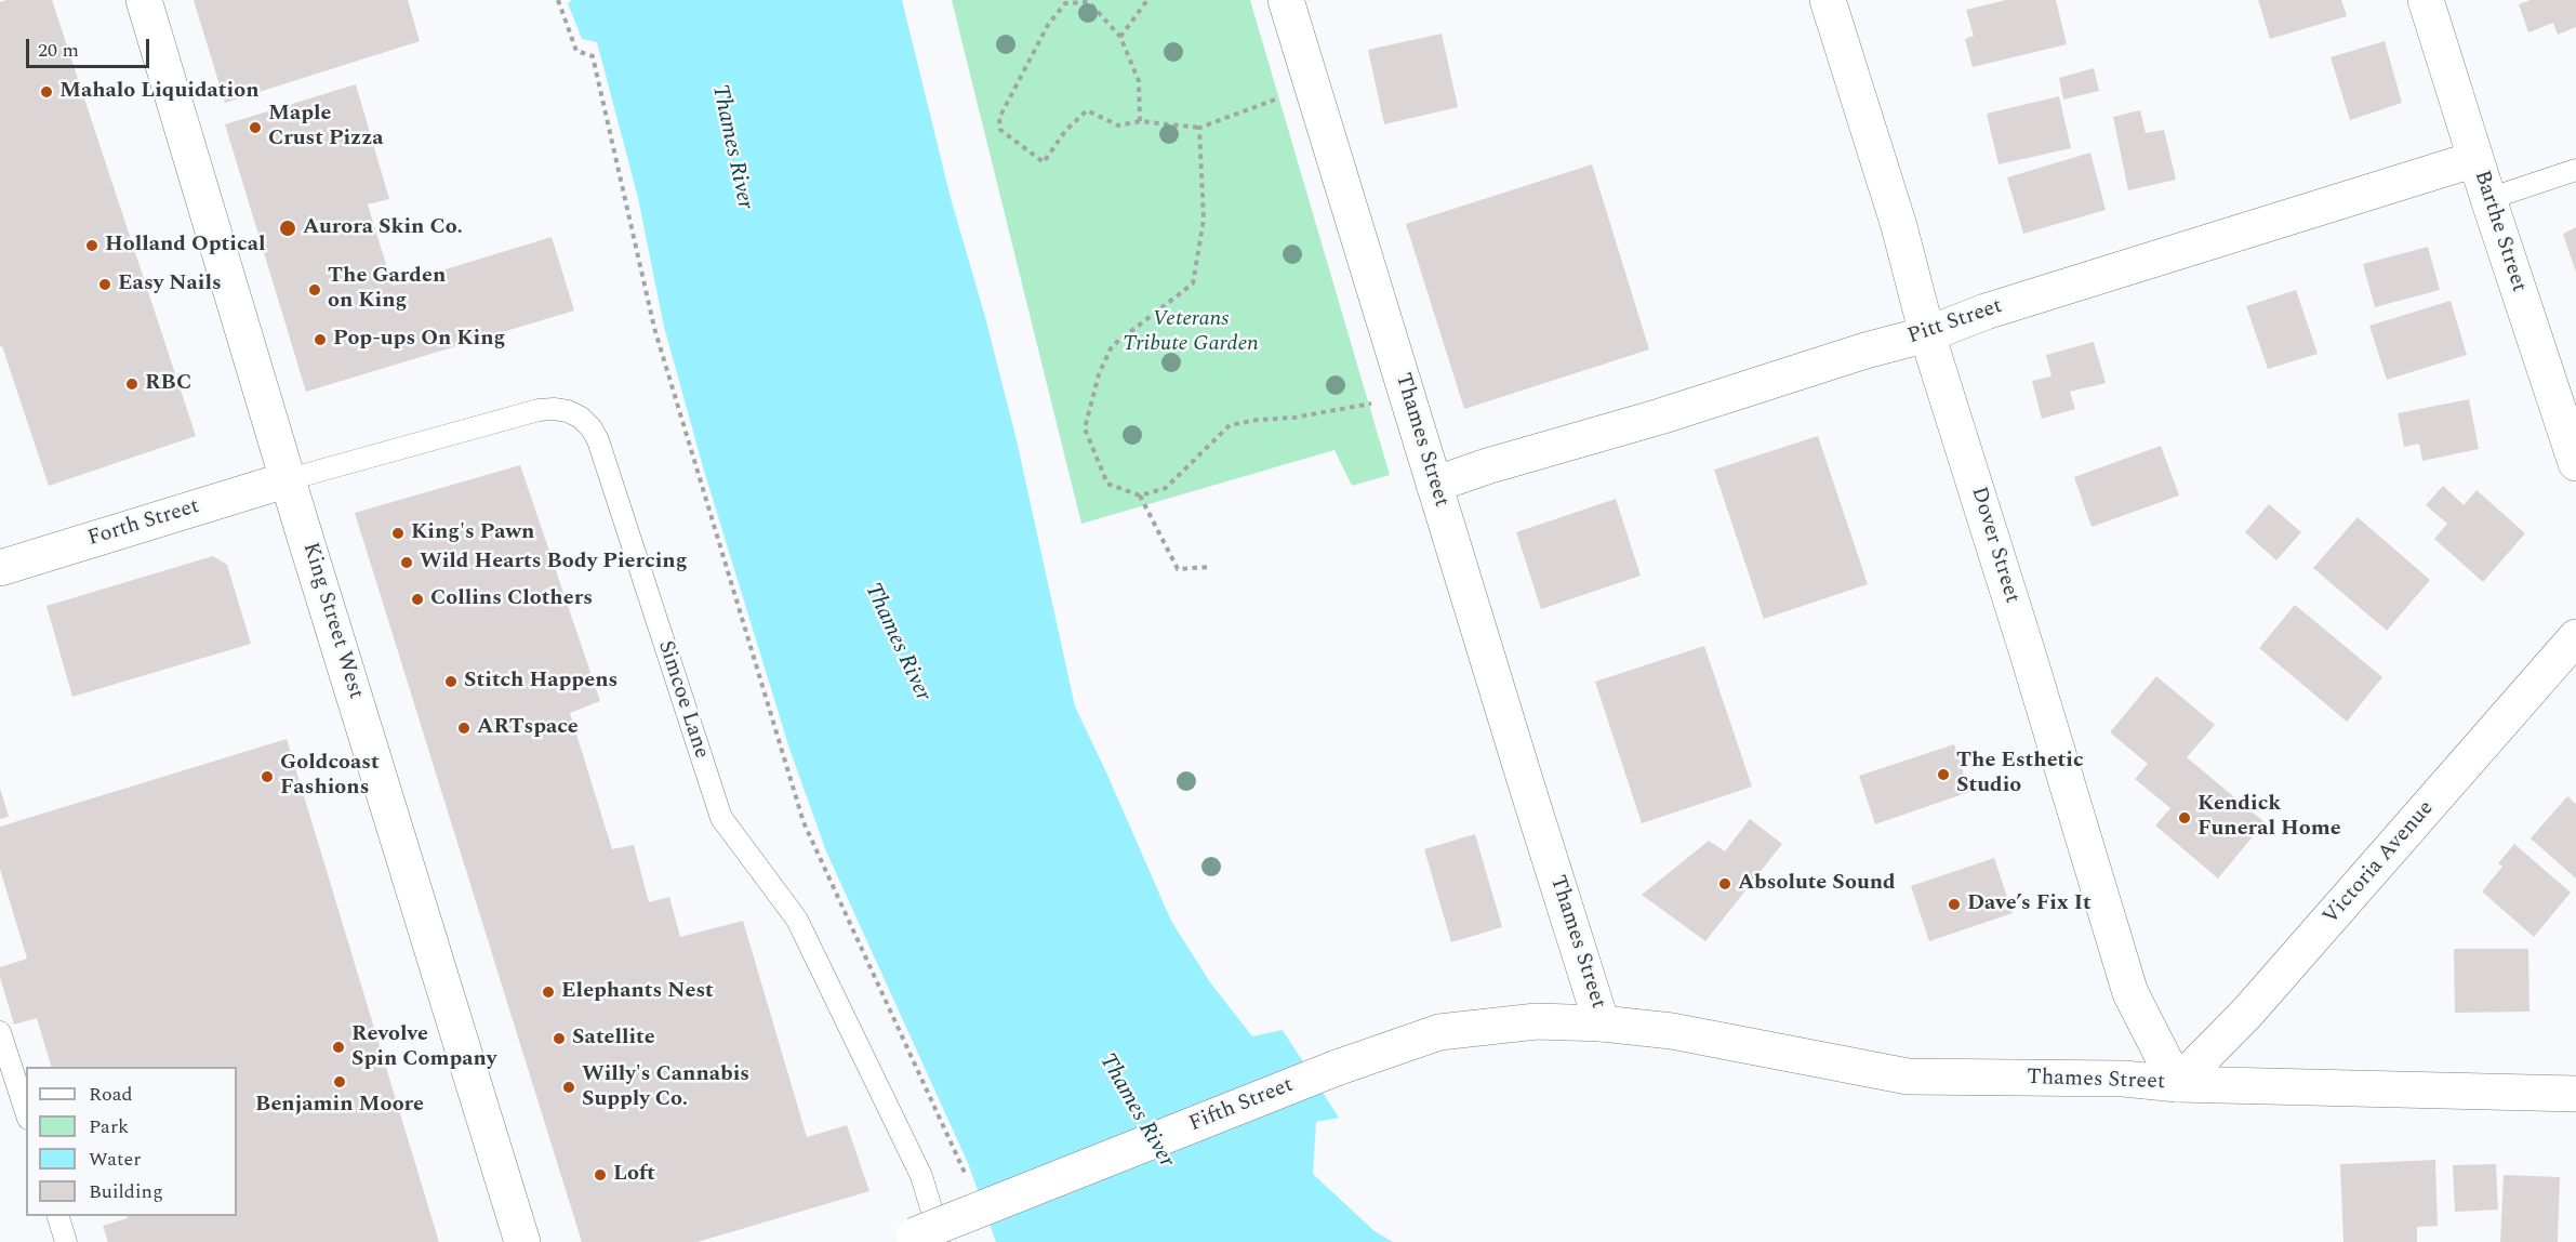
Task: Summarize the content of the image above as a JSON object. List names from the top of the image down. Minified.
{"streets":{"street":["Barthe Street","Pitt Street","Thames Street","Forth Street","Dover Street","King Street West","Victoria Avenue","Fifth Street"],"lane":["Simcoe Lane"]},"crossings":[["Barthe Street","Pitt Street"],["Pitt Street","Thames Street"],["Pitt Street","Dover Street"],["Thames Street","Dover Street"],["Thames Street","Victoria Avenue"],["Thames Street","Fifth Street"],["Forth Street","King Street West"],["Forth Street","Simcoe Lane"],["Dover Street","Victoria Avenue"],["King Street West","Simcoe Lane"],["Simcoe Lane","Fifth Street"]],"water":["Thames River"],"parks":["Veterans Tribute Garden"],"places":["Mahalo Liquidation","Maple Crust Pizza","Aurora Skin Co.","Holland Optical","Easy Nails","The Garden on King","Pop-ups On King","RBC","King's Pawn","Wild Hearts Body Piercing","Collins Clothers","Stitch Happens","ARTspace","The Esthetic Studio","Goldcoast Fashions","Kendick Funeral Home","Absolute Sound","Dave’s Fix It","Elephants Nest","Satellite","Revolve Spin Company","Benjamin Moore","Willy's Cannabis Supply Co.","Loft"],"legend":["Road","Park","Water","Building"],"scale_bar":"20 m"}
